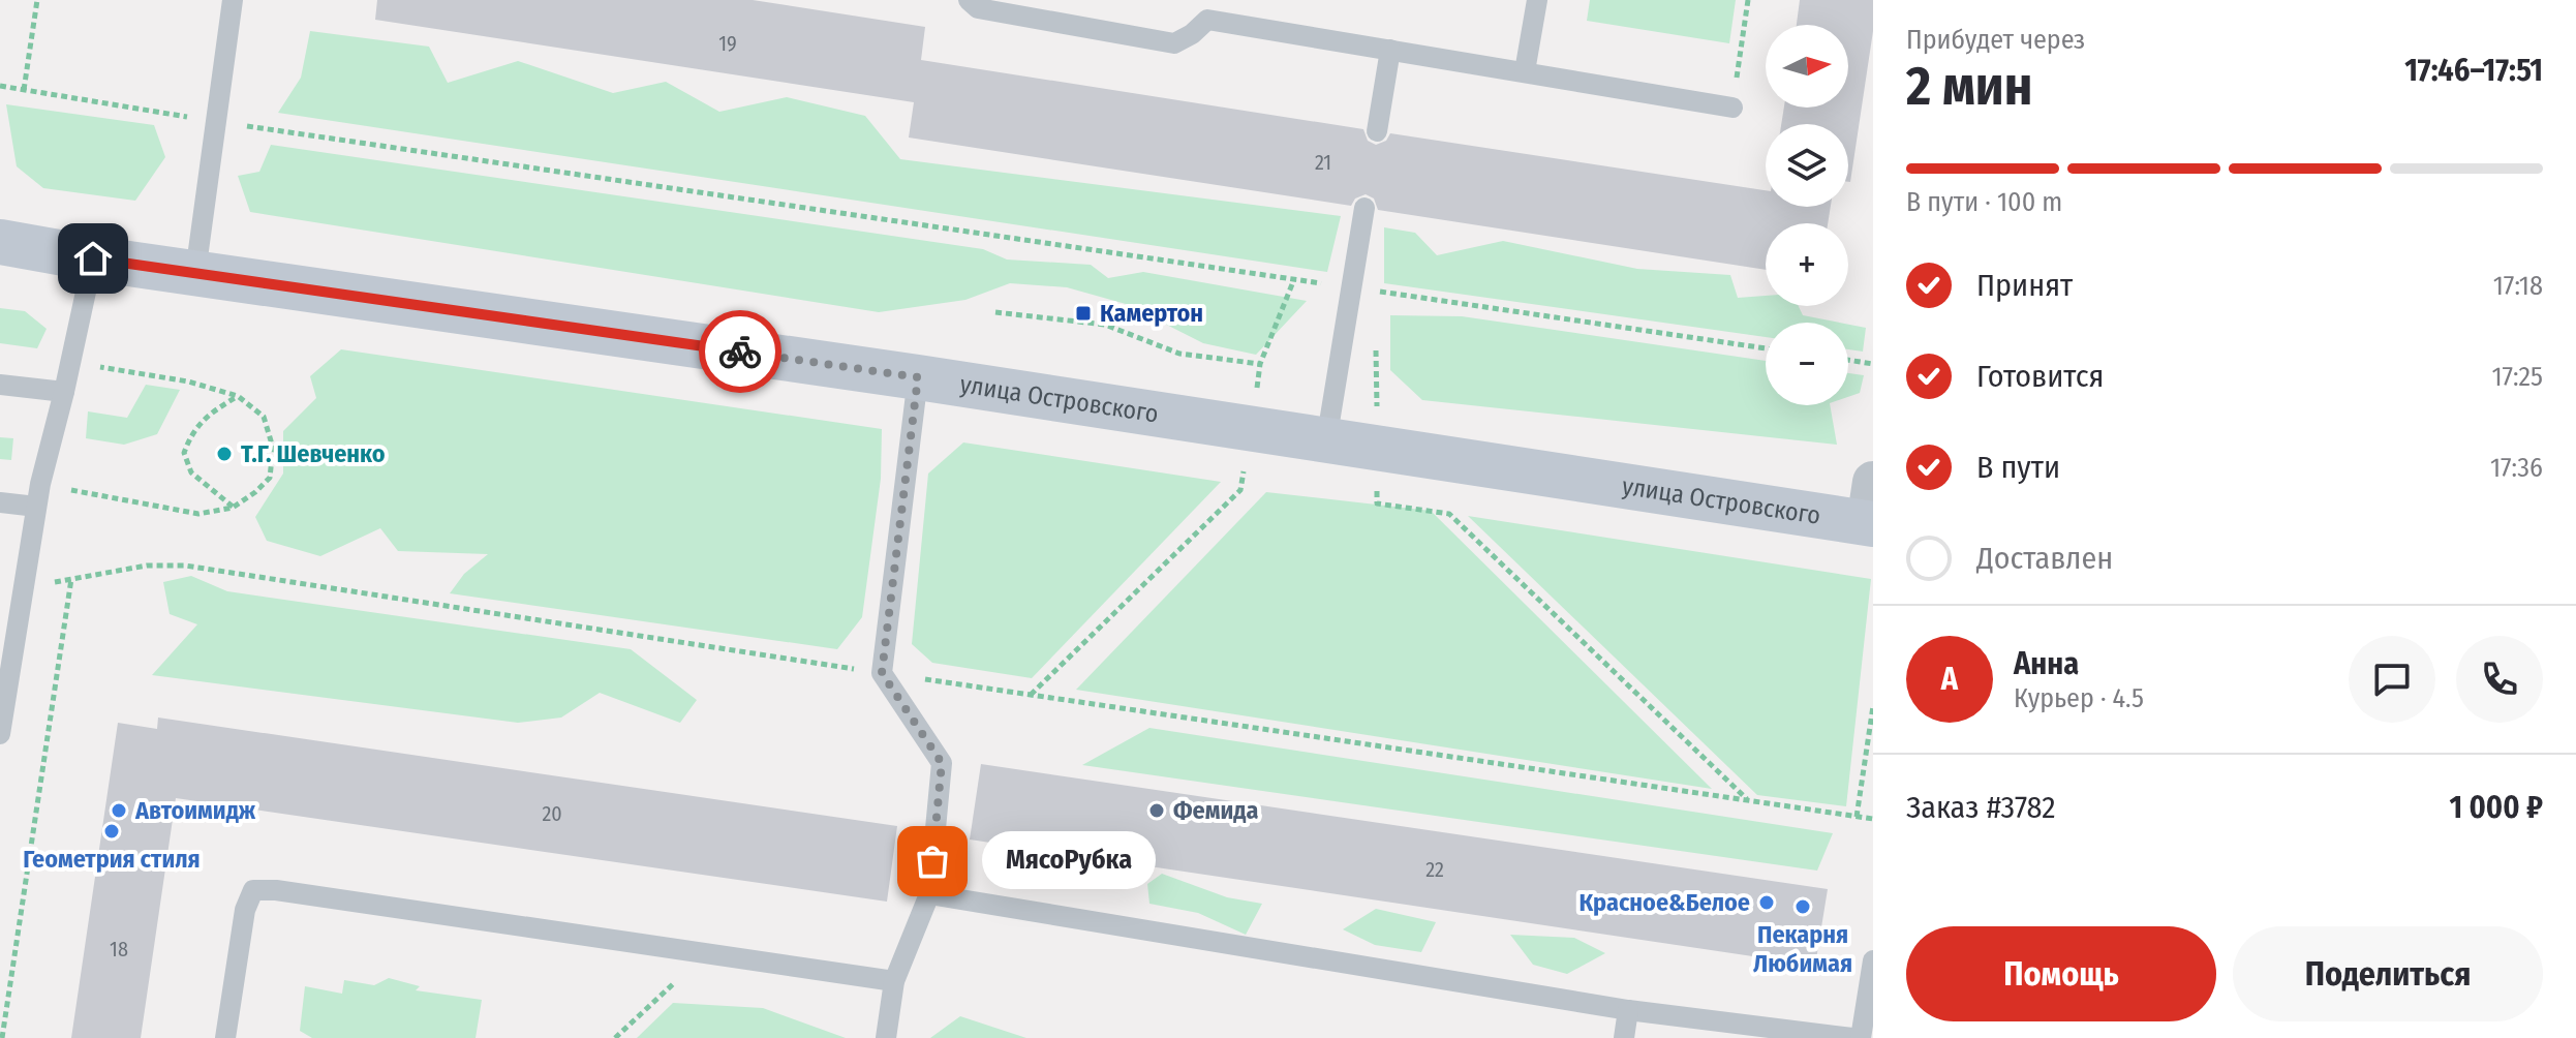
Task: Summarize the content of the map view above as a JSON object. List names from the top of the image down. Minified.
{"streets":{"main road":["улица Островского"]},"places":{"transit":["Камертон"],"other":["Т.Г. Шевченко","Автоимидж","Фемида","Геометрия стиля","МясоРубка","Красное&Белое","Пекарня Любимая"]},"house_numbers":["19","21","20","22","18"],"north":"right","page":{"heading":["2 мин","Прибудет через","17:46–17:51"],"panel":["Анна","Курьер · 4.5","Заказ #3782","1 000 ₽"],"map_buttons":["+","−"],"bar":"В пути · 100 m","list":[["Принят","17:18"],["Готовится","17:25"],["В пути","17:36"],"Доставлен"],"round":"А","bubble":"МясоРубка","buttons":["Помощь","Поделиться"]}}
